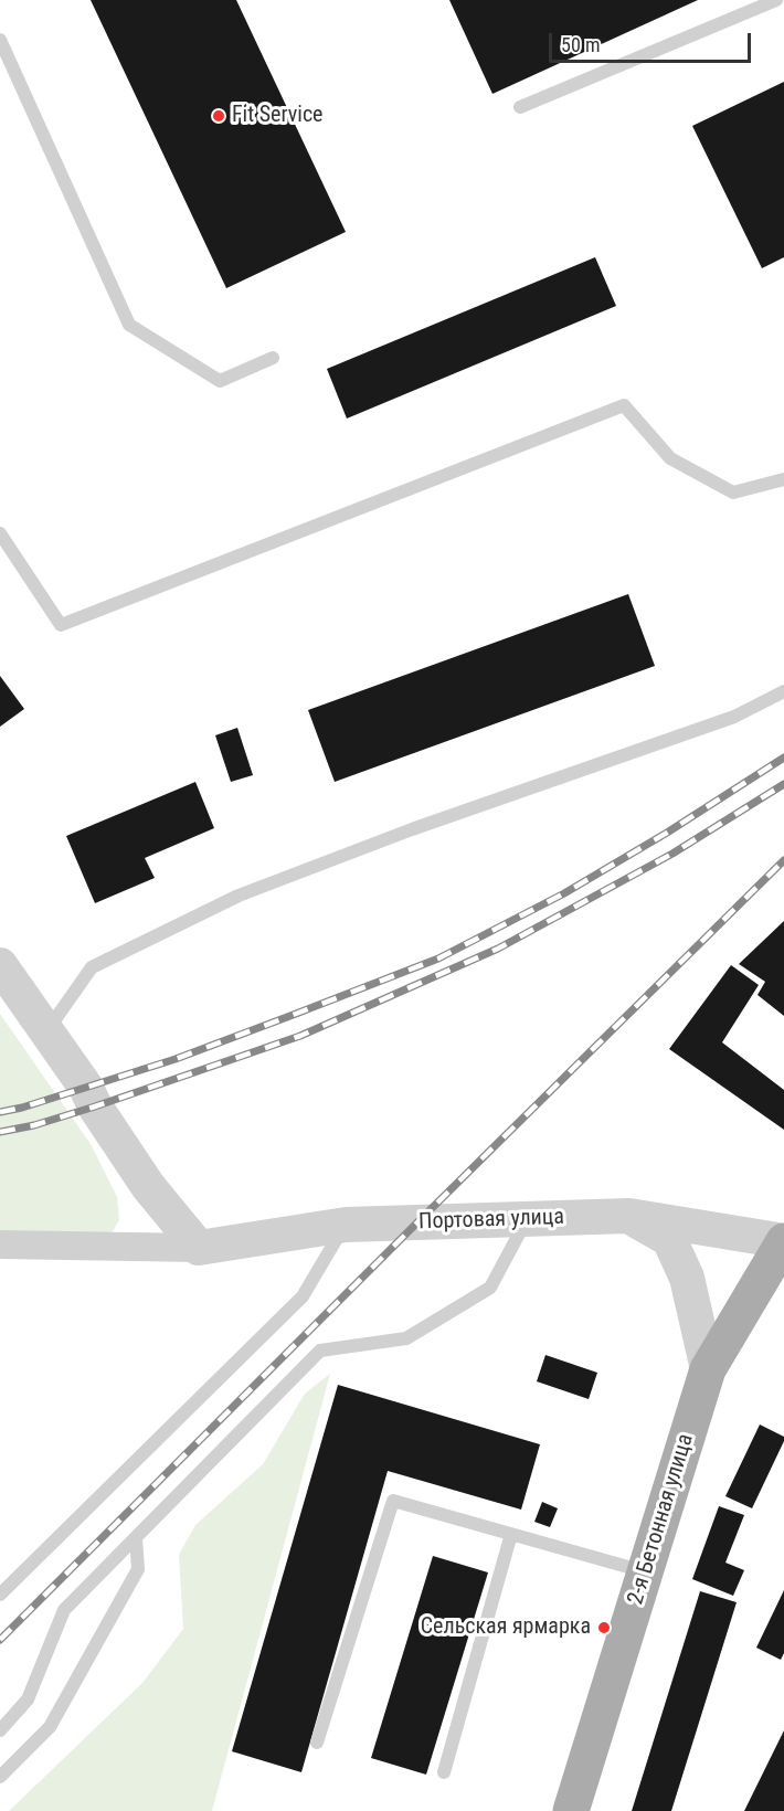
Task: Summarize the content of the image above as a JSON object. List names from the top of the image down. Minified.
{"streets":{"main road":["2-я Бетонная улица"],"street":["Портовая улица"]},"crossings":[["Портовая улица","2-я Бетонная улица"]],"places":["Fit Service","Сельская ярмарка"],"scale_bar":"50 m"}
